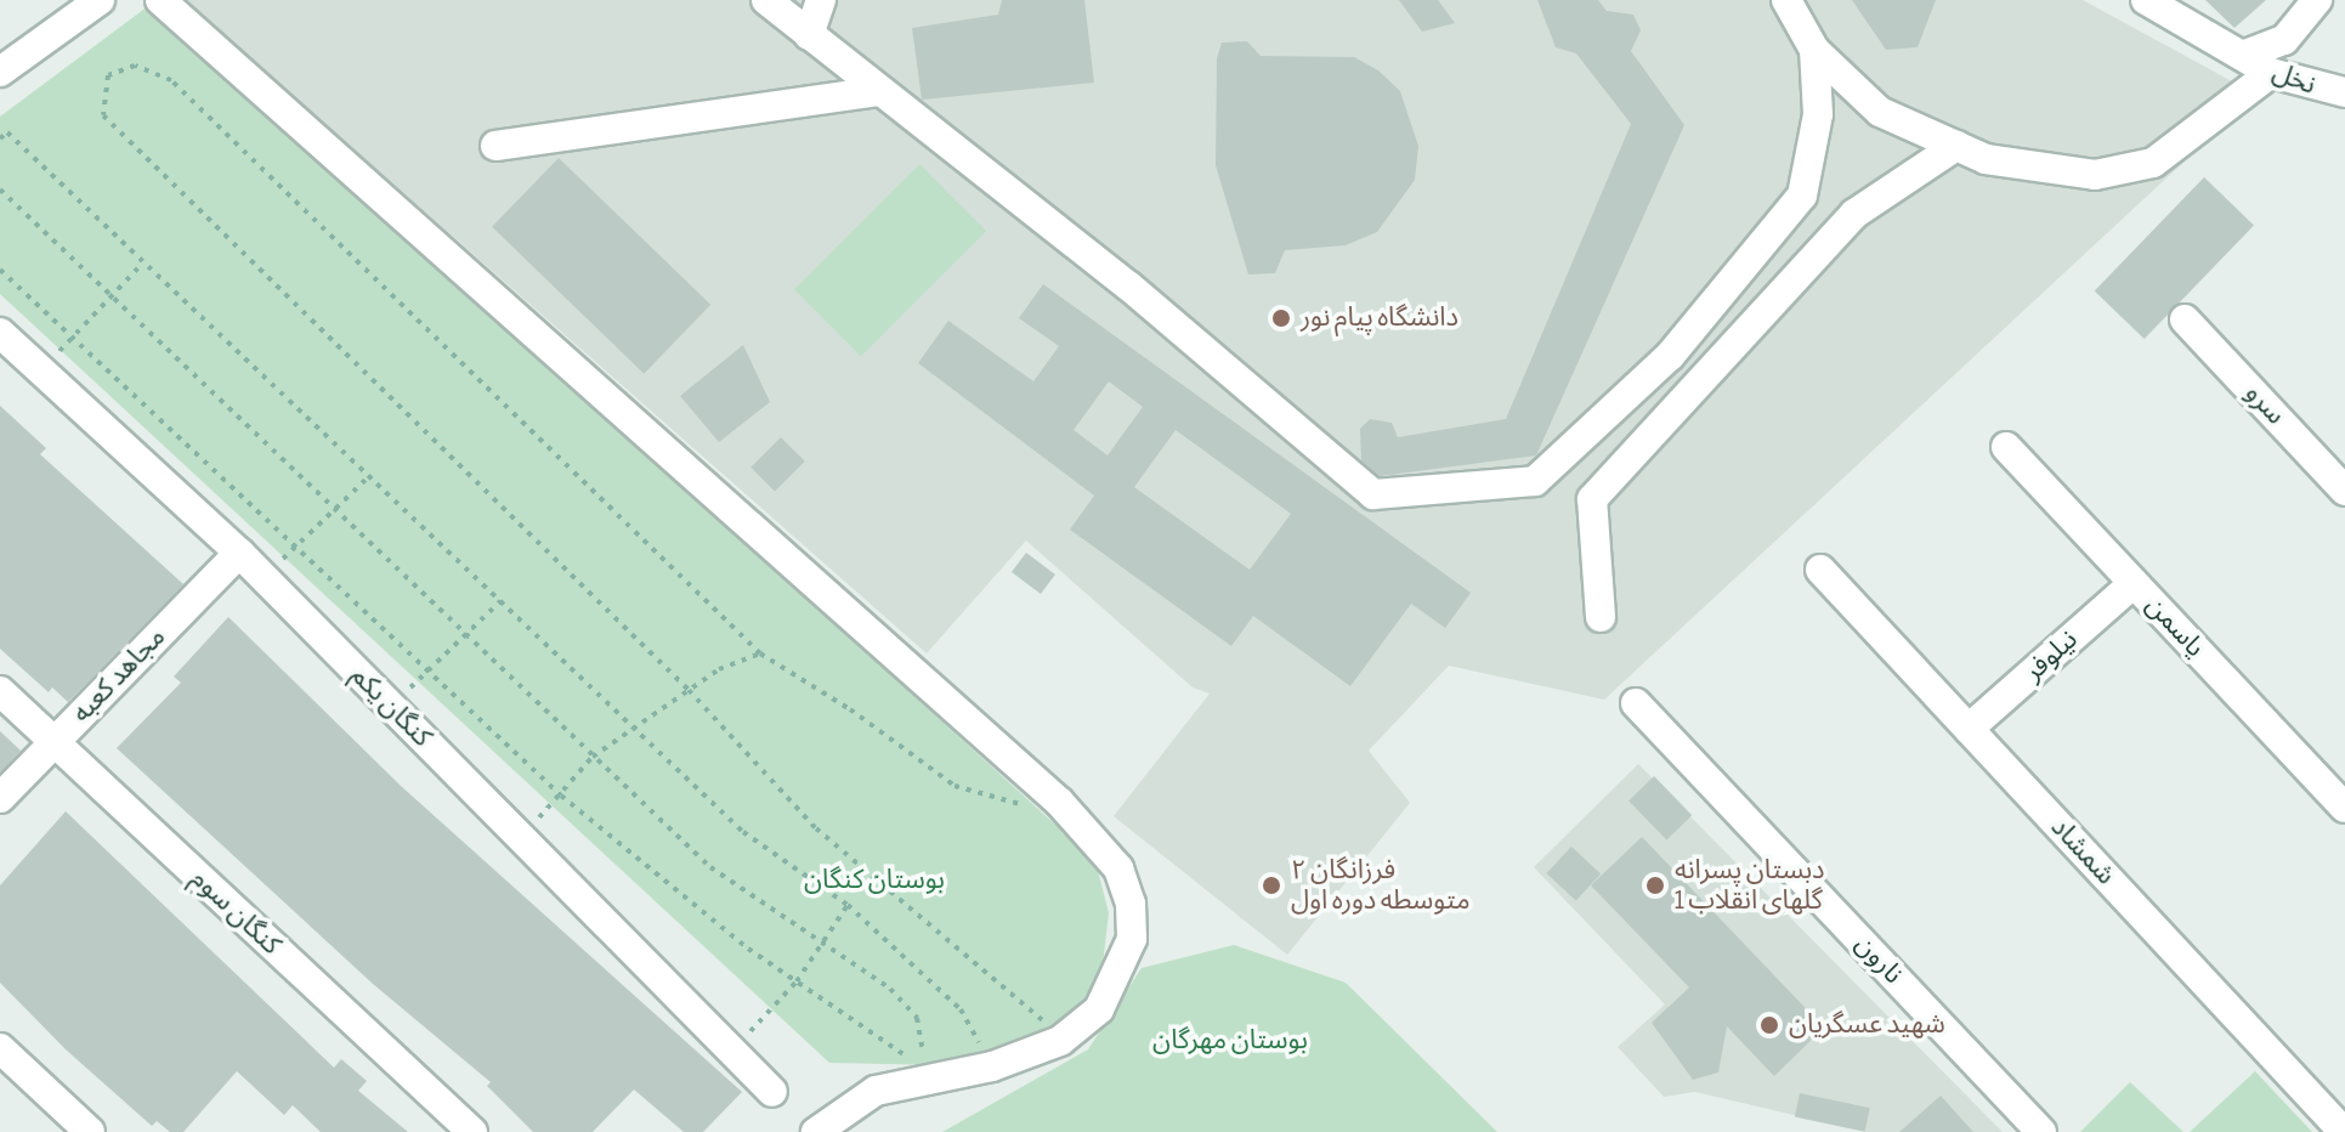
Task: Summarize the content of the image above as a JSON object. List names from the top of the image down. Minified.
{"streets":{"street":["نخل","سرو","یاسمن","نیلوفر","مجاهد کعبه","کنگان یکم","شمشاد","کنگان سوم","نارون"]},"crossings":[["یاسمن","نیلوفر"],["نیلوفر","شمشاد"],["مجاهد کعبه","کنگان یکم"],["مجاهد کعبه","کنگان سوم"]],"parks":["بوستان کنگان","بوستان مهرگان"],"places":["دانشگاه پیام نور","فرزانگان ۲ متوسطه دوره اول","دبستان پسرانه گلهای انقلاب 1","شهید عسگریان"]}
